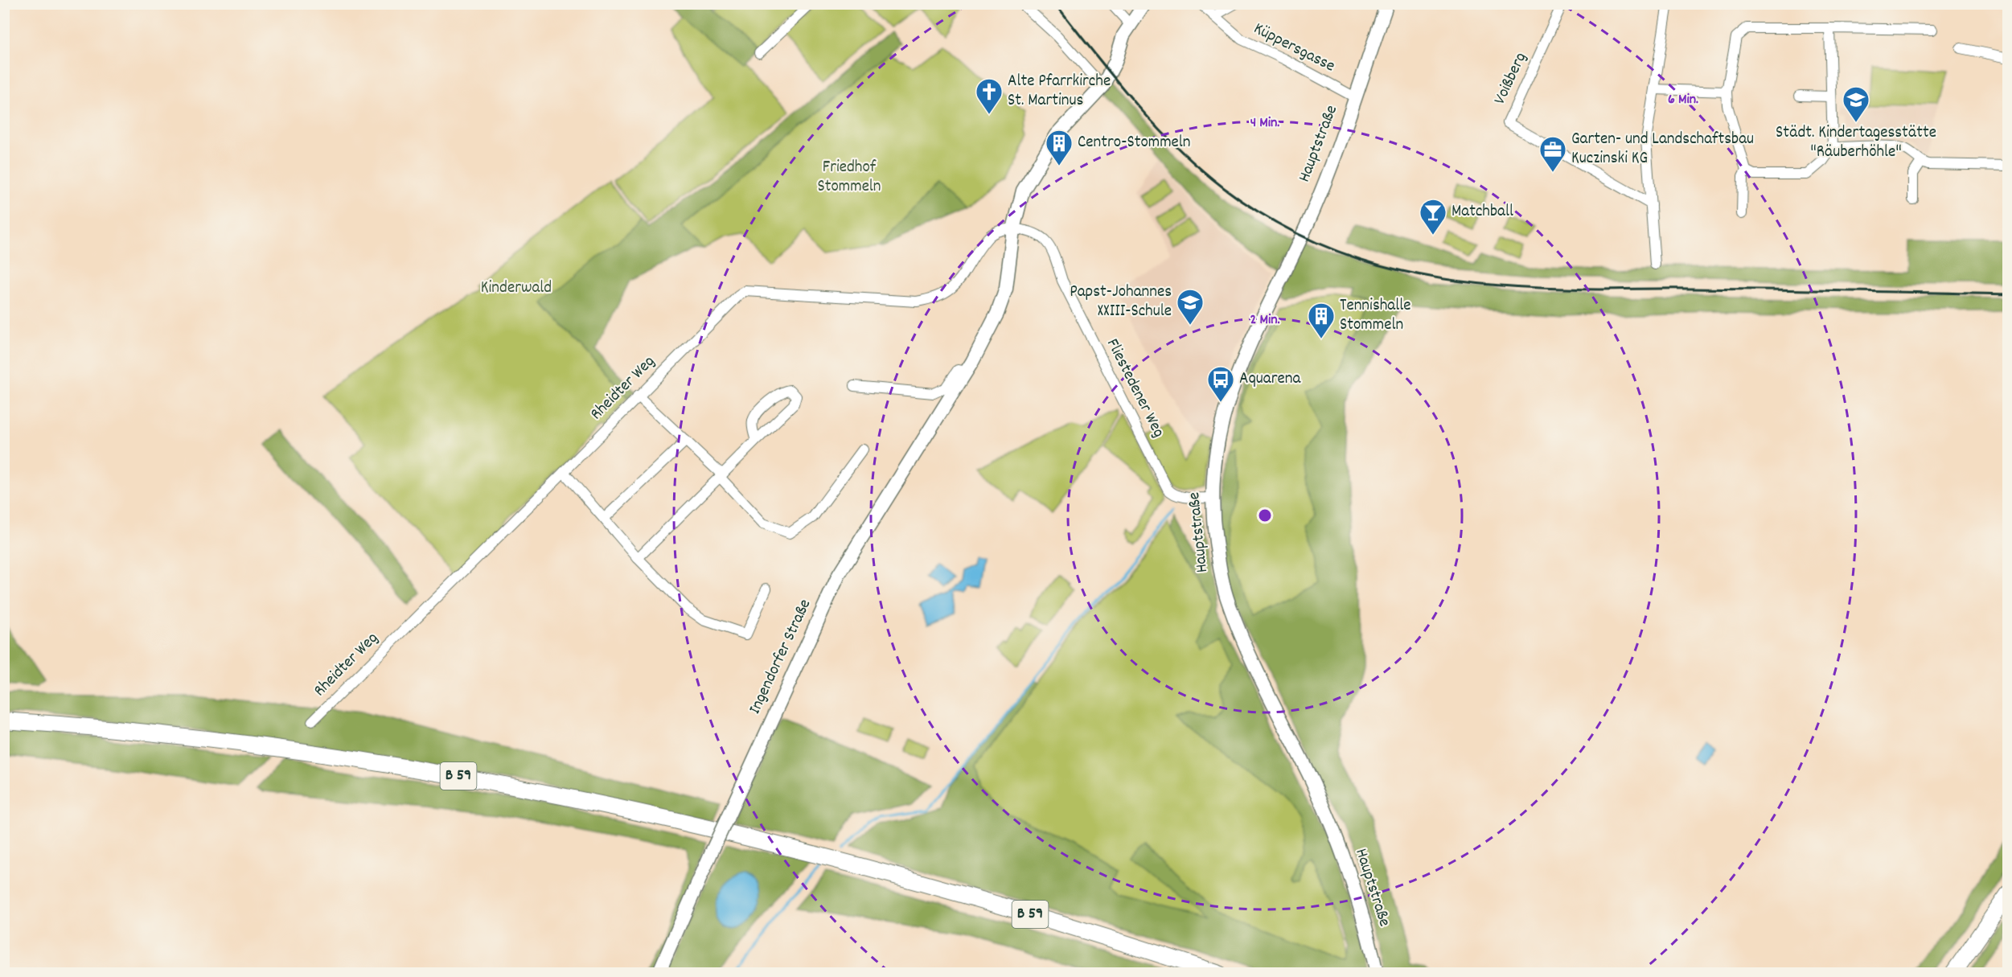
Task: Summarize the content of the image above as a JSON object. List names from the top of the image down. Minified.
{"streets":{"main road":["B 59"],"street":["Küppersgasse","Voißberg","Hauptstraße","Rheidter Weg","Fliestedener Weg","Ingendorfer Straße"]},"crossings":[["Küppersgasse","Hauptstraße"],["Hauptstraße","Fliestedener Weg"],["Rheidter Weg","Fliestedener Weg"],["Rheidter Weg","Ingendorfer Straße"],["Fliestedener Weg","Ingendorfer Straße"]],"parks":["Friedhof Stommeln","Kinderwald"],"places":{"church":["Alte Pfarrkirche St. Martinus"],"school or university":["Städt. Kindertagesstätte \"Räuberhöhle\"","Papst-Johannes XXIII-Schule"],"building":["Centro-Stommeln","Tennishalle Stommeln"],"office":["Garten- und Landschaftsbau Kuczinski KG"],"bar":["Matchball"],"bus stop":["Aquarena"]},"rings":["6 Min.","4 Min.","2 Min."]}
